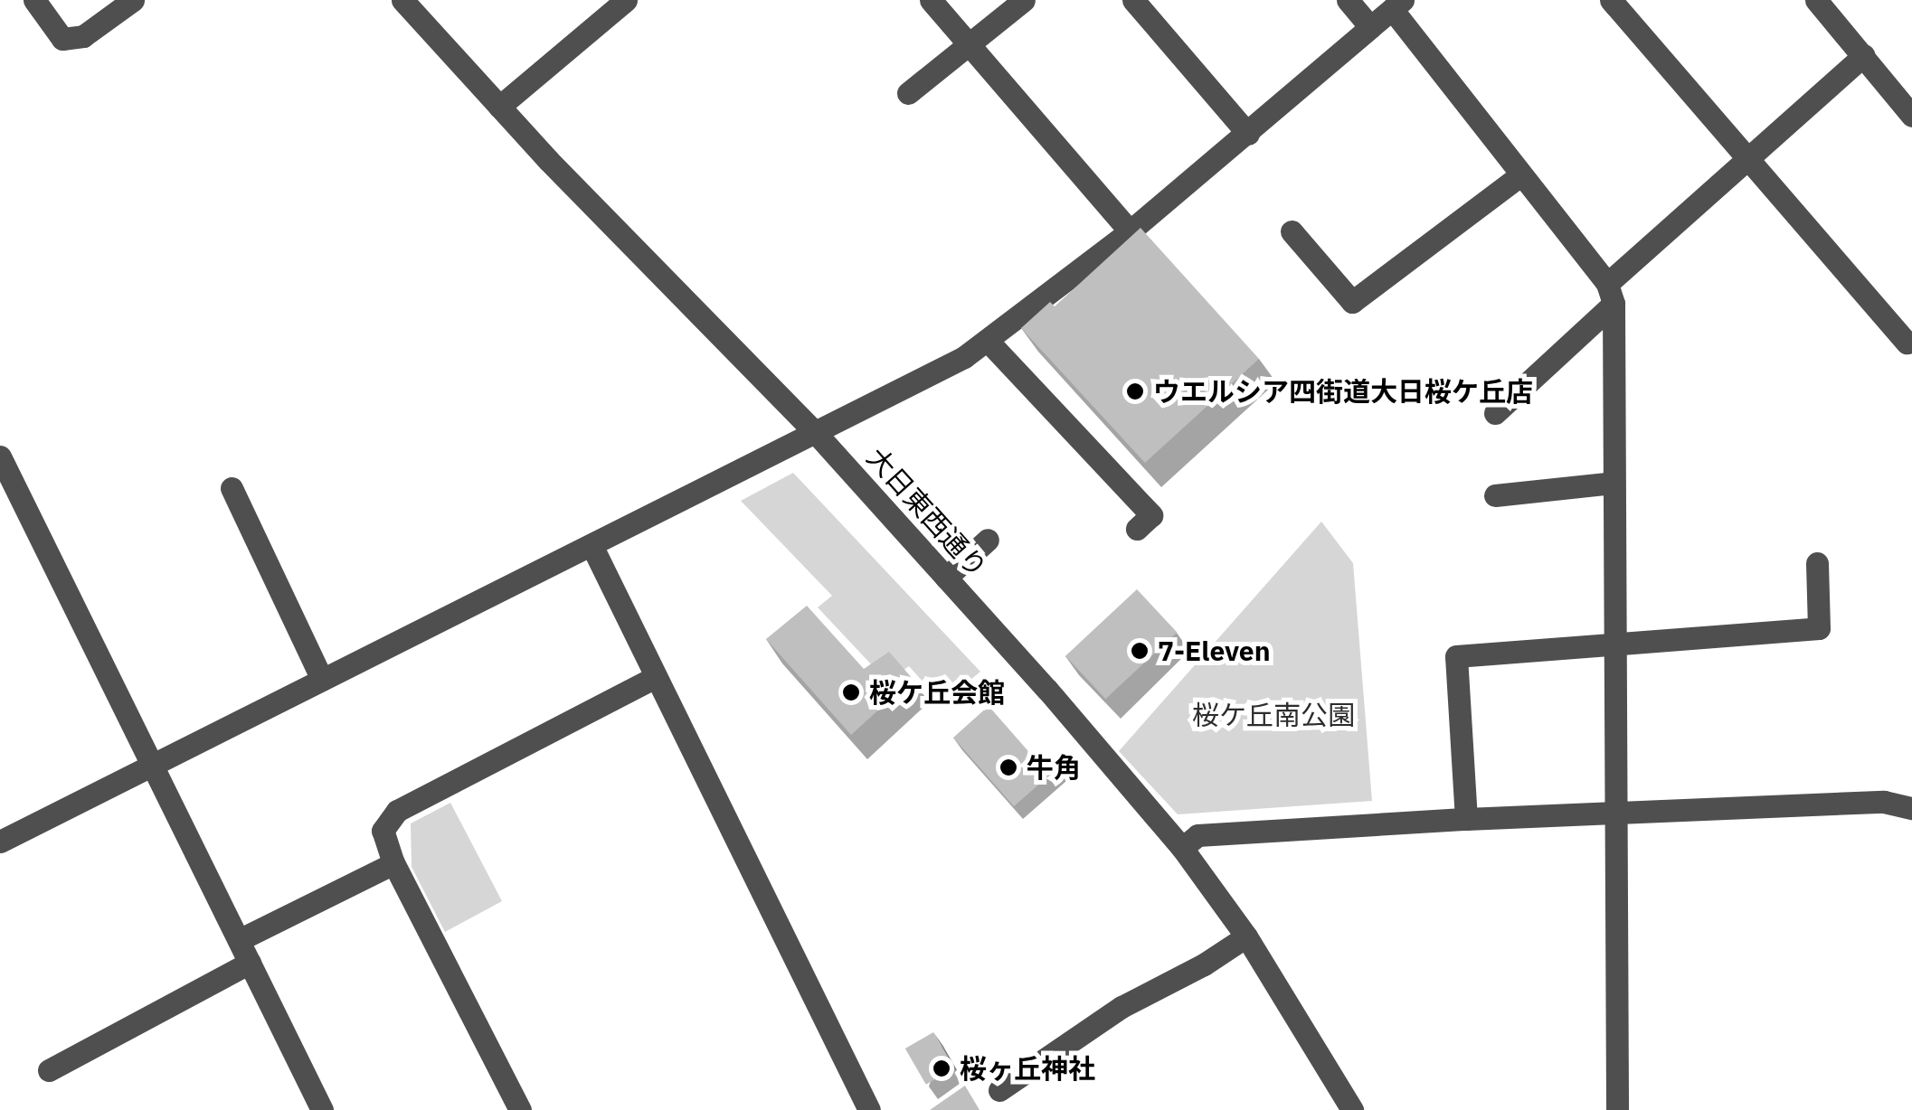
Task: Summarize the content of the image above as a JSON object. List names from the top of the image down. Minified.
{"streets":{"street":["大日東西通り"]},"parks":["桜ケ丘南公園"],"places":["ウエルシア四街道大日桜ケ丘店","7-Eleven","桜ケ丘会館","牛角","桜ヶ丘神社"]}
